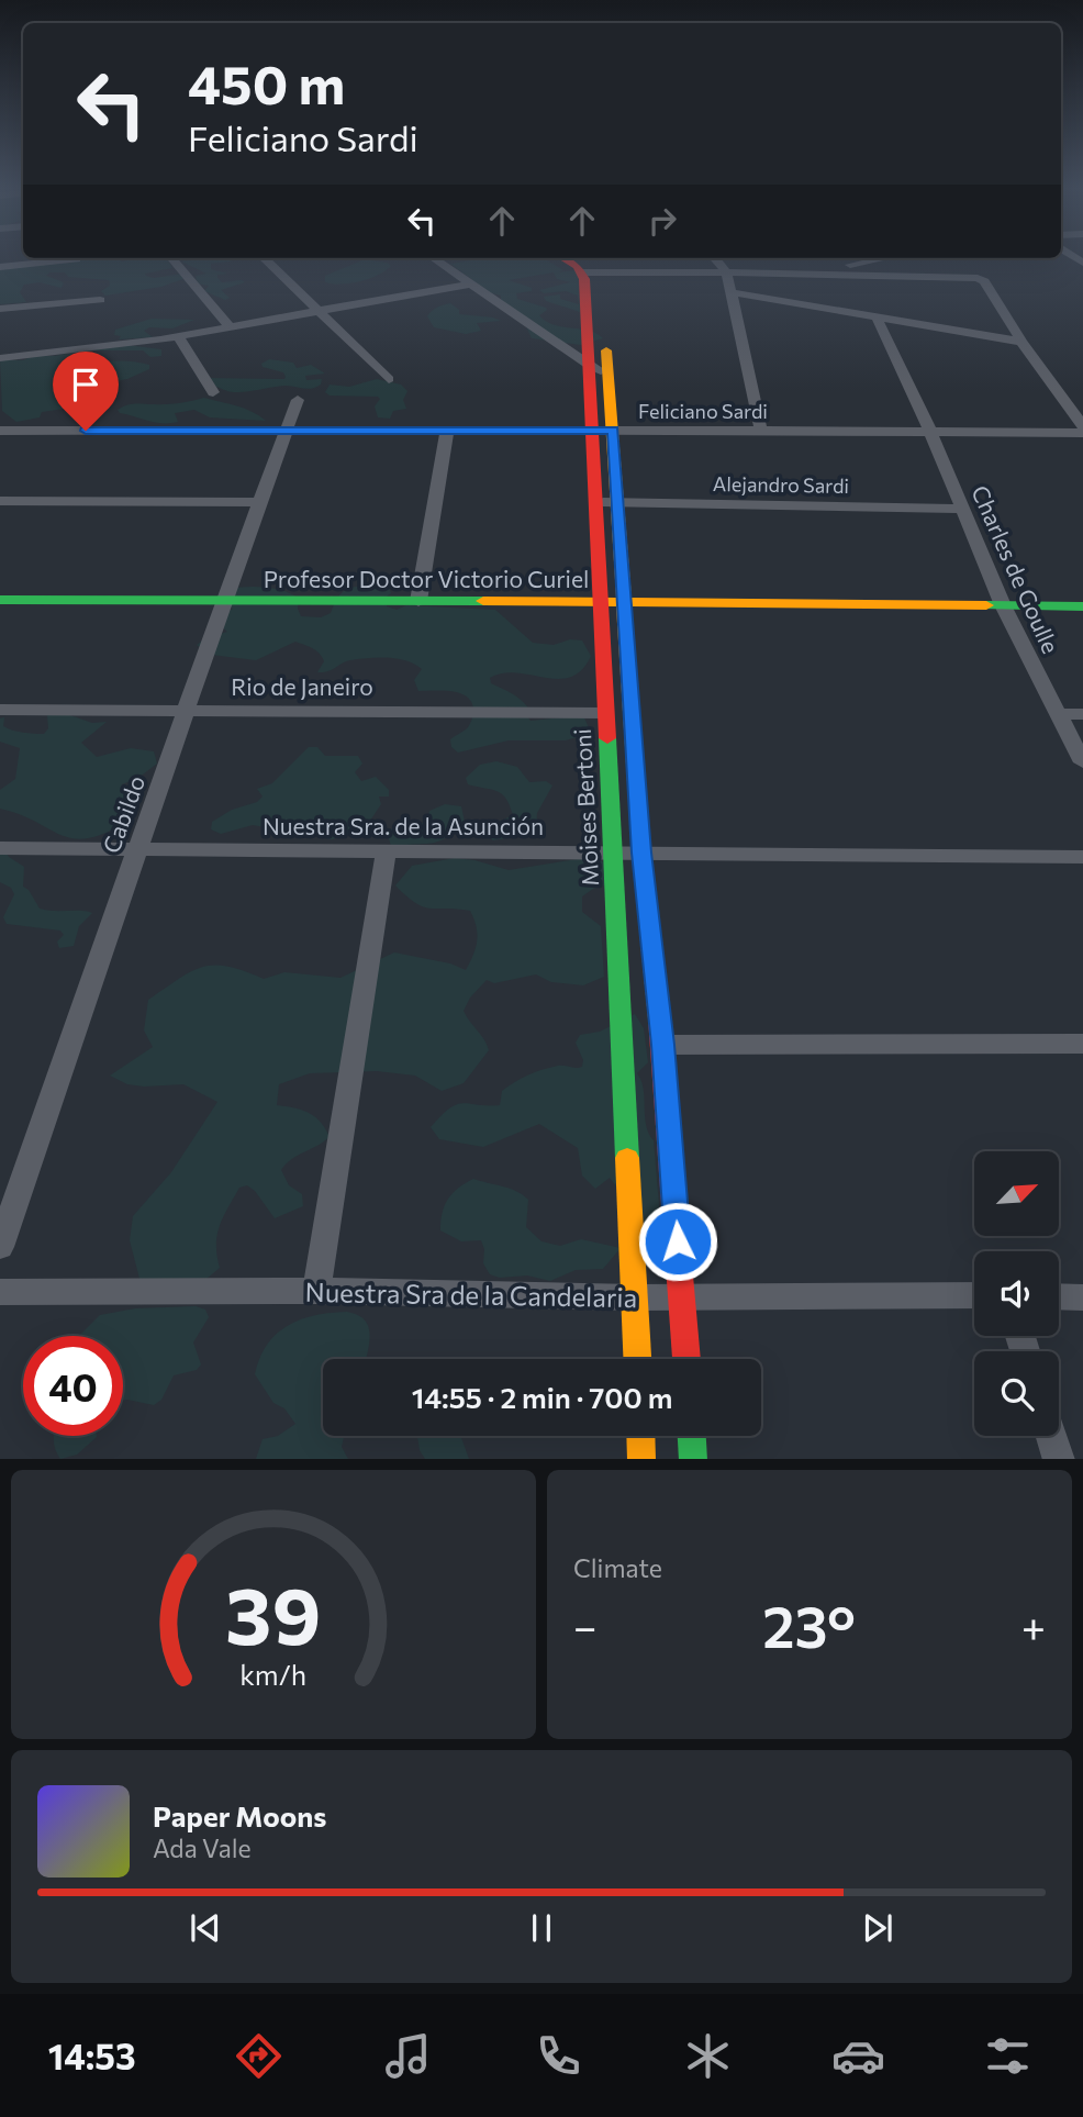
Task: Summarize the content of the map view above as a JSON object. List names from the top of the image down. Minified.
{"streets":{"street":["Feliciano Sardi","Alejandro Sardi","Charles de Goulle","Profesor Doctor Victorio Curiel","Rio de Janeiro","Moises Bertoni","Cabildo","Nuestra Sra. de la Asunción","Nuestra Sra de la Candelaria"]},"crossings":[["Feliciano Sardi","Charles de Goulle"],["Feliciano Sardi","Moises Bertoni"],["Feliciano Sardi","Cabildo"],["Alejandro Sardi","Charles de Goulle"],["Alejandro Sardi","Moises Bertoni"],["Charles de Goulle","Profesor Doctor Victorio Curiel"],["Profesor Doctor Victorio Curiel","Moises Bertoni"],["Profesor Doctor Victorio Curiel","Cabildo"],["Rio de Janeiro","Moises Bertoni"],["Rio de Janeiro","Cabildo"],["Moises Bertoni","Nuestra Sra. de la Asunción"],["Moises Bertoni","Nuestra Sra de la Candelaria"],["Cabildo","Nuestra Sra. de la Asunción"]],"north":"top right","page":{"turn":["450 m","Feliciano Sardi"],"limit":"40","trip":"14:55 · 2 min · 700 m","tile":"Climate","heat":["−","23°","+"],"song":["Paper Moons","Ada Vale"],"tabs":"14:53","gauge":["39","km/h"]}}
